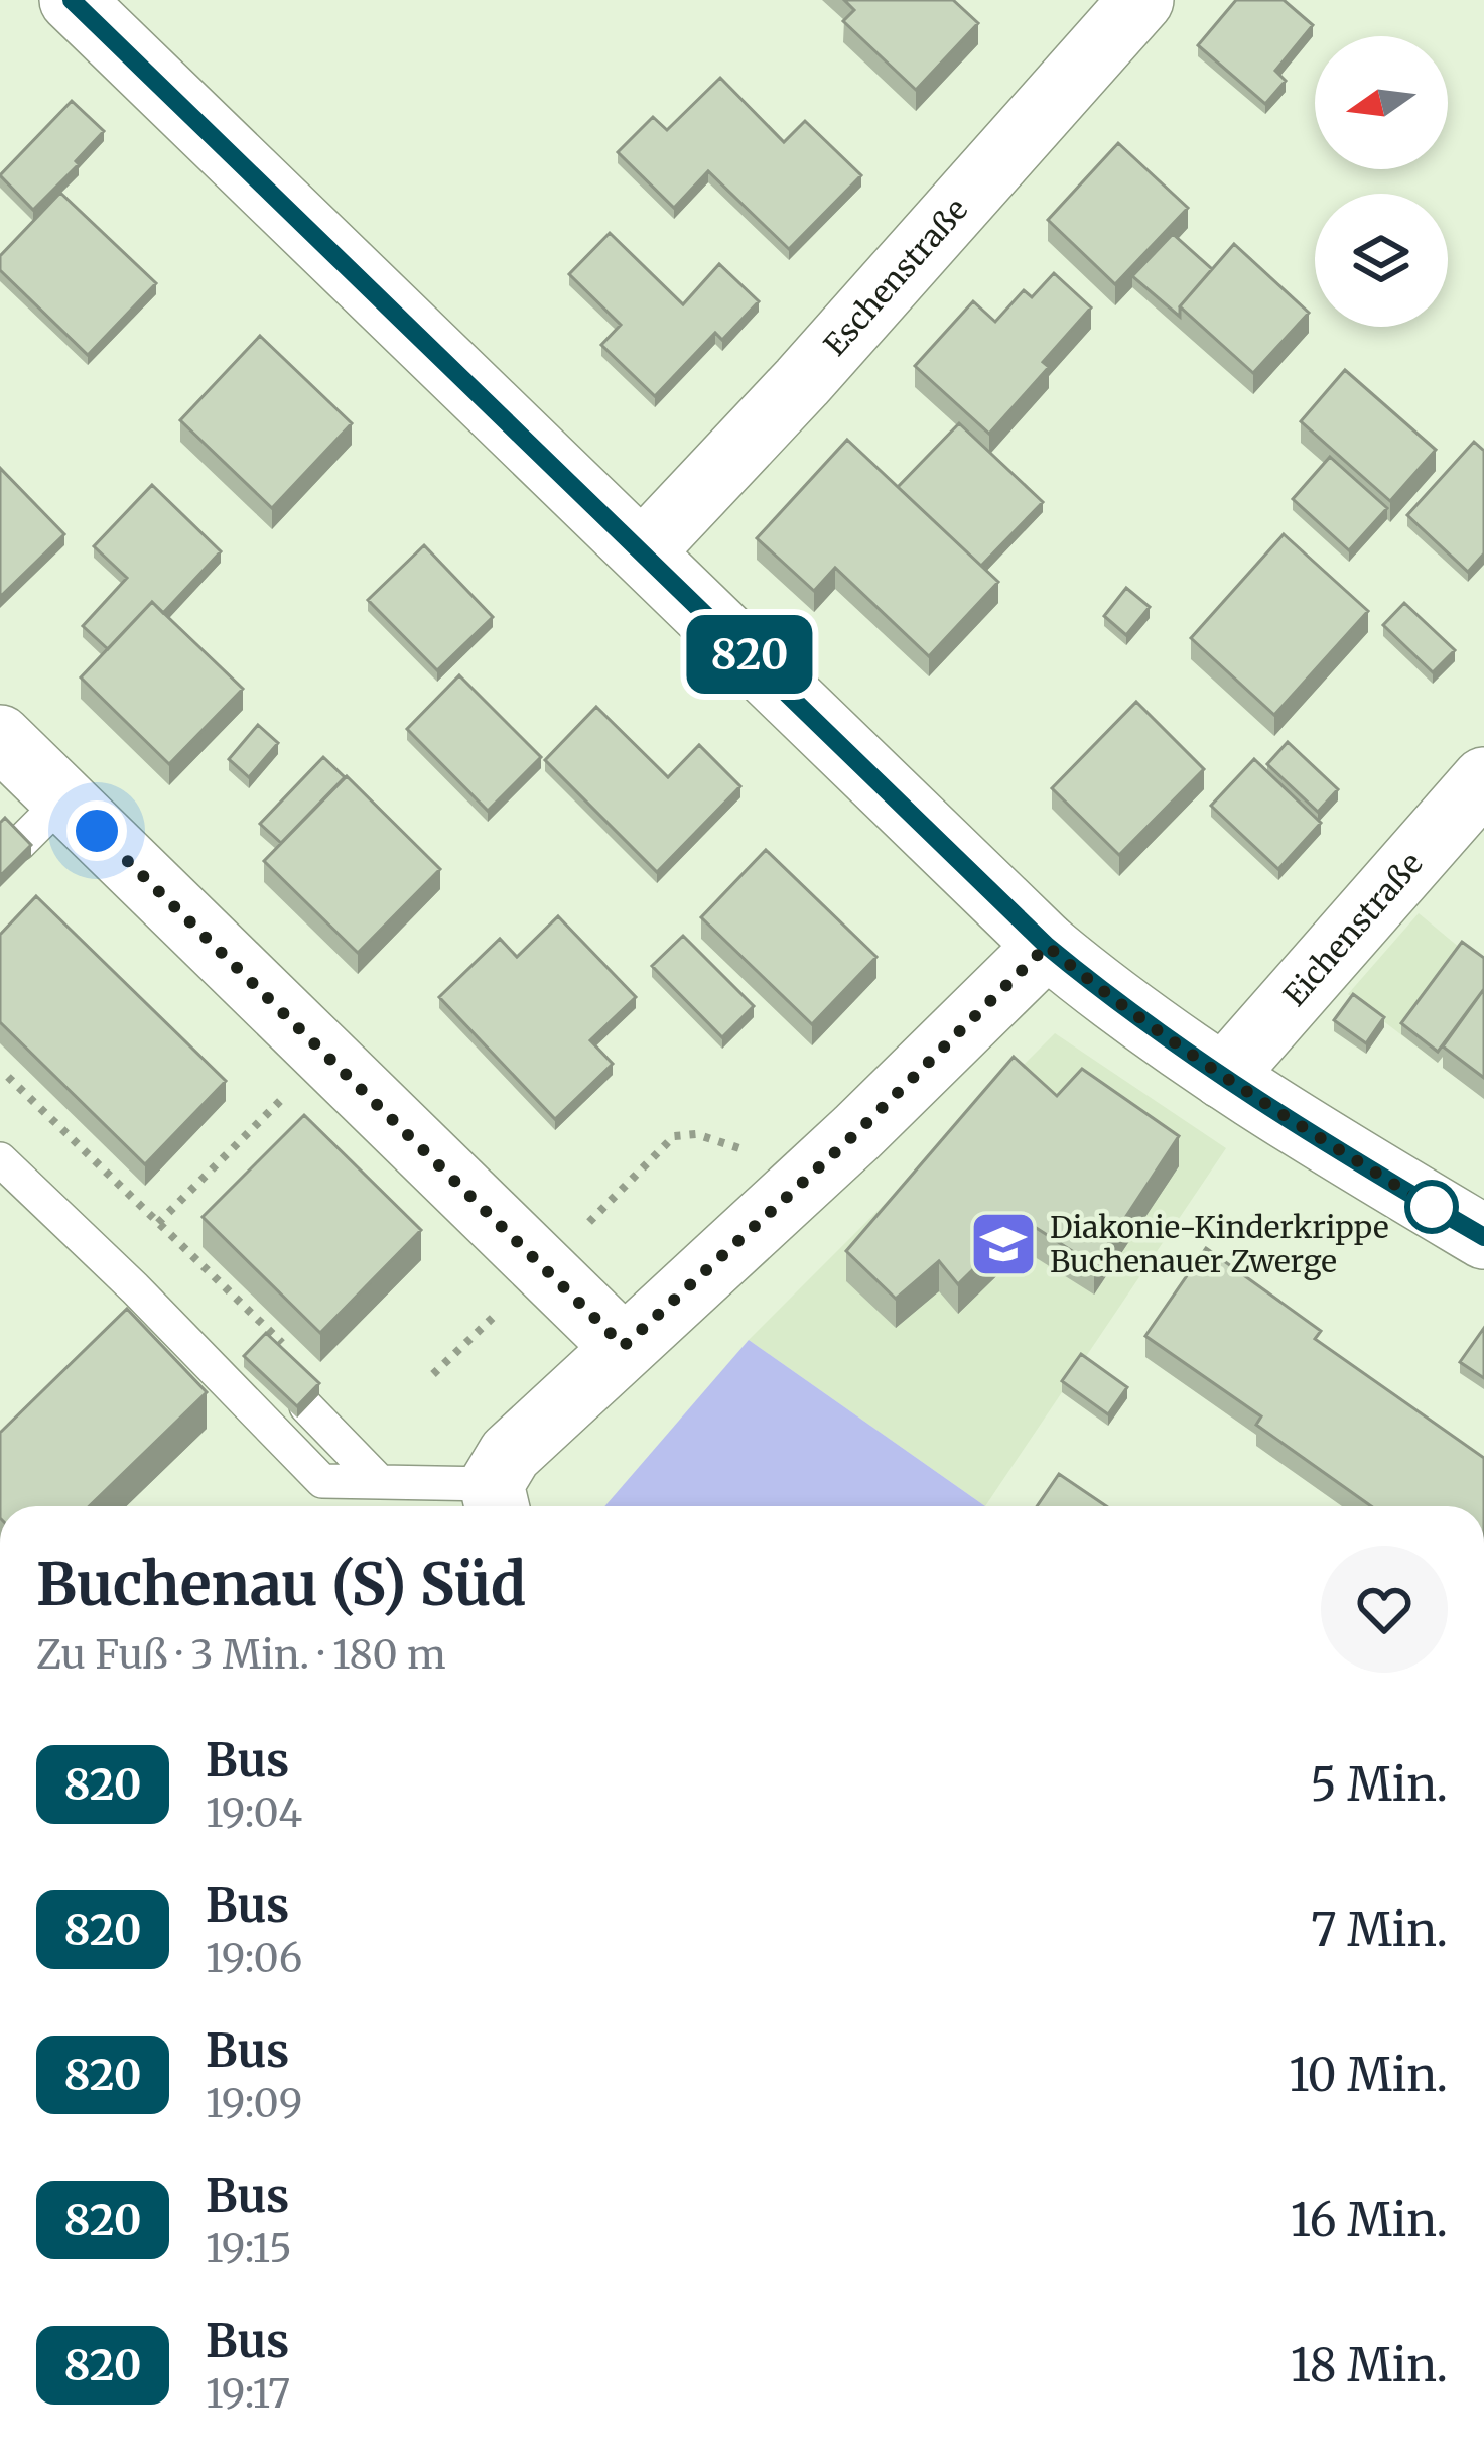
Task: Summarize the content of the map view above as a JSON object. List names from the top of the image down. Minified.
{"streets":{"street":["Eschenstraße","Eichenstraße"]},"places":{"school or university":["Diakonie-Kinderkrippe Buchenauer Zwerge"]},"lines":["bus line 820"],"north":"left","page":{"on_map":"820","heading":["Buchenau (S) Süd","Zu Fuß · 3 Min. · 180 m"],"list":[{"mark":"820","name":"Bus","note":"19:04","value":"5 Min."},{"mark":"820","name":"Bus","note":"19:06","value":"7 Min."},{"mark":"820","name":"Bus","note":"19:09","value":"10 Min."},{"mark":"820","name":"Bus","note":"19:15","value":"16 Min."},{"mark":"820","name":"Bus","note":"19:17","value":"18 Min."}]}}
